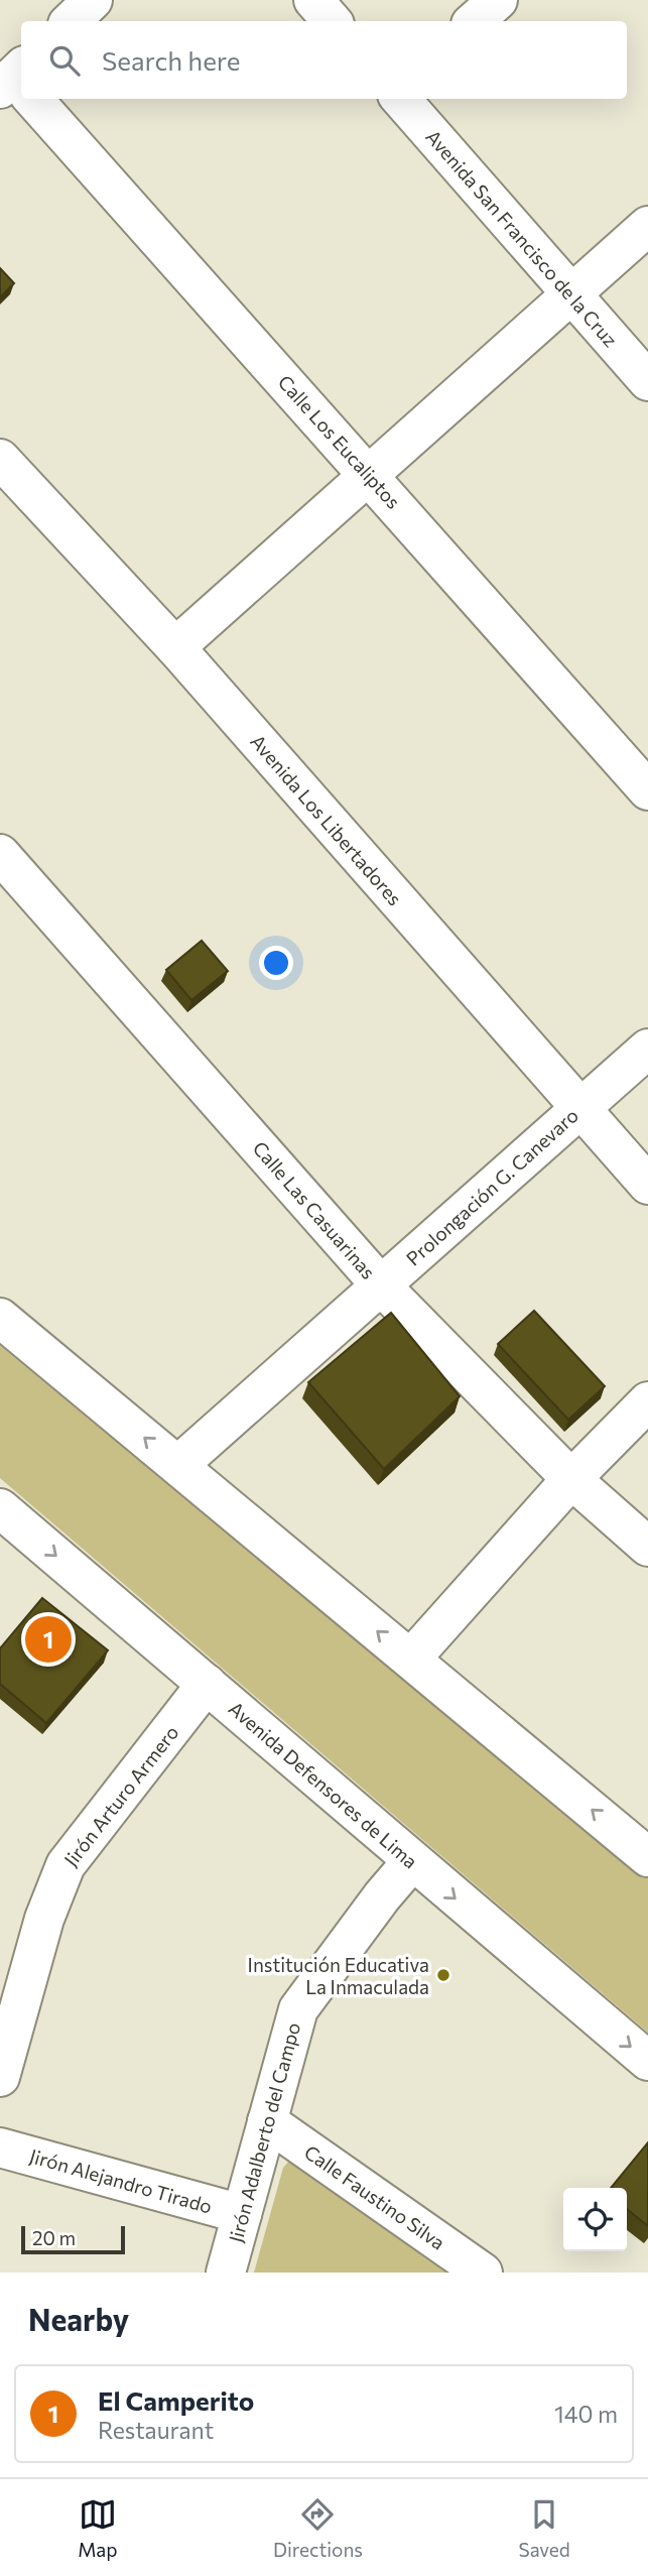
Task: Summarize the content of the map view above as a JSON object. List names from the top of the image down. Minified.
{"streets":{"street":["Avenida San Francisco de la Cruz","Calle Los Eucaliptos","Avenida Los Libertadores","Prolongación G. Canevaro","Calle Las Casuarinas","Avenida Defensores de Lima","Jirón Arturo Armero","Jirón Adalberto del Campo","Jirón Alejandro Tirado","Calle Faustino Silva"]},"crossings":[["Avenida Los Libertadores","Prolongación G. Canevaro"],["Prolongación G. Canevaro","Calle Las Casuarinas"],["Avenida Defensores de Lima","Jirón Arturo Armero"],["Avenida Defensores de Lima","Jirón Adalberto del Campo"],["Jirón Adalberto del Campo","Jirón Alejandro Tirado"],["Jirón Adalberto del Campo","Calle Faustino Silva"]],"places":["Institución Educativa La Inmaculada"],"scale_bar":"20 m","page":{"search":"Search here","pins":"1","scale":"20 m","heading":"Nearby","list":[{"mark":"1","name":"El Camperito","note":"Restaurant","value":"140 m"}],"nav":["Map","Directions","Saved"]}}
